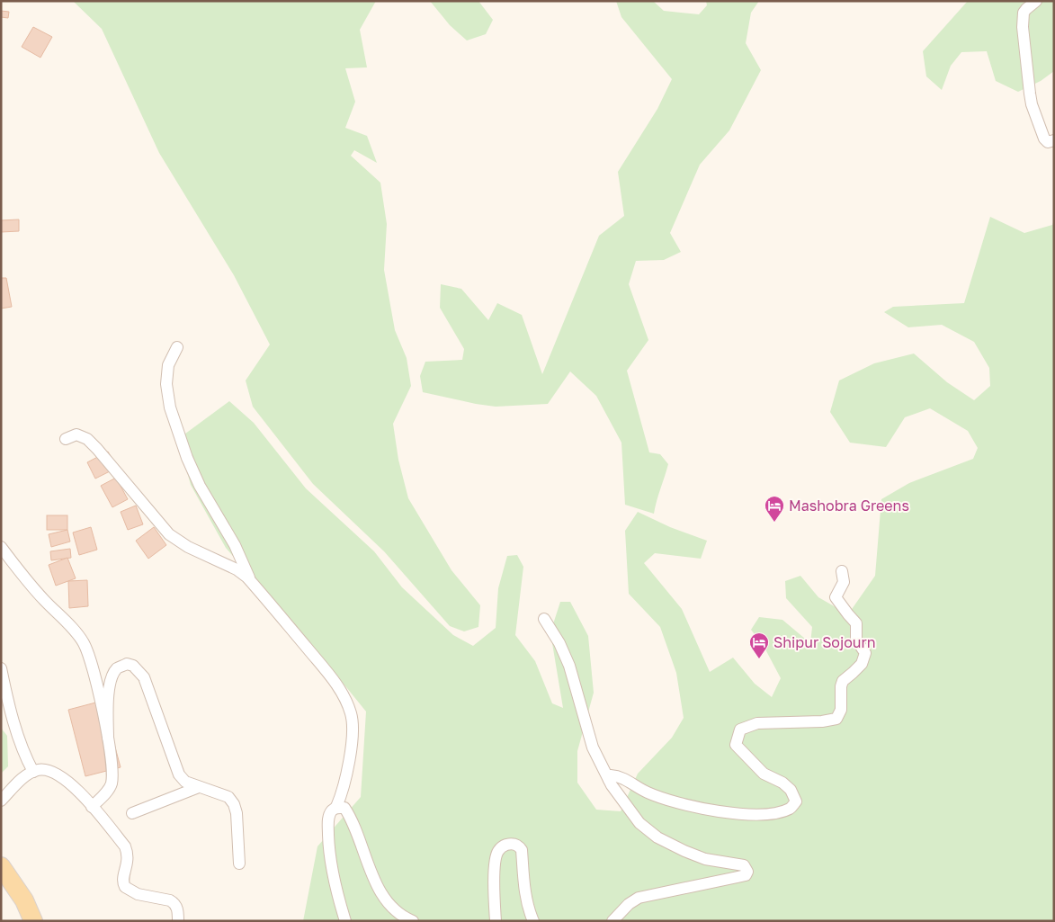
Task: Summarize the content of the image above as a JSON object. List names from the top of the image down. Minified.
{"places":{"hotel":["Mashobra Greens","Shipur Sojourn"]}}
